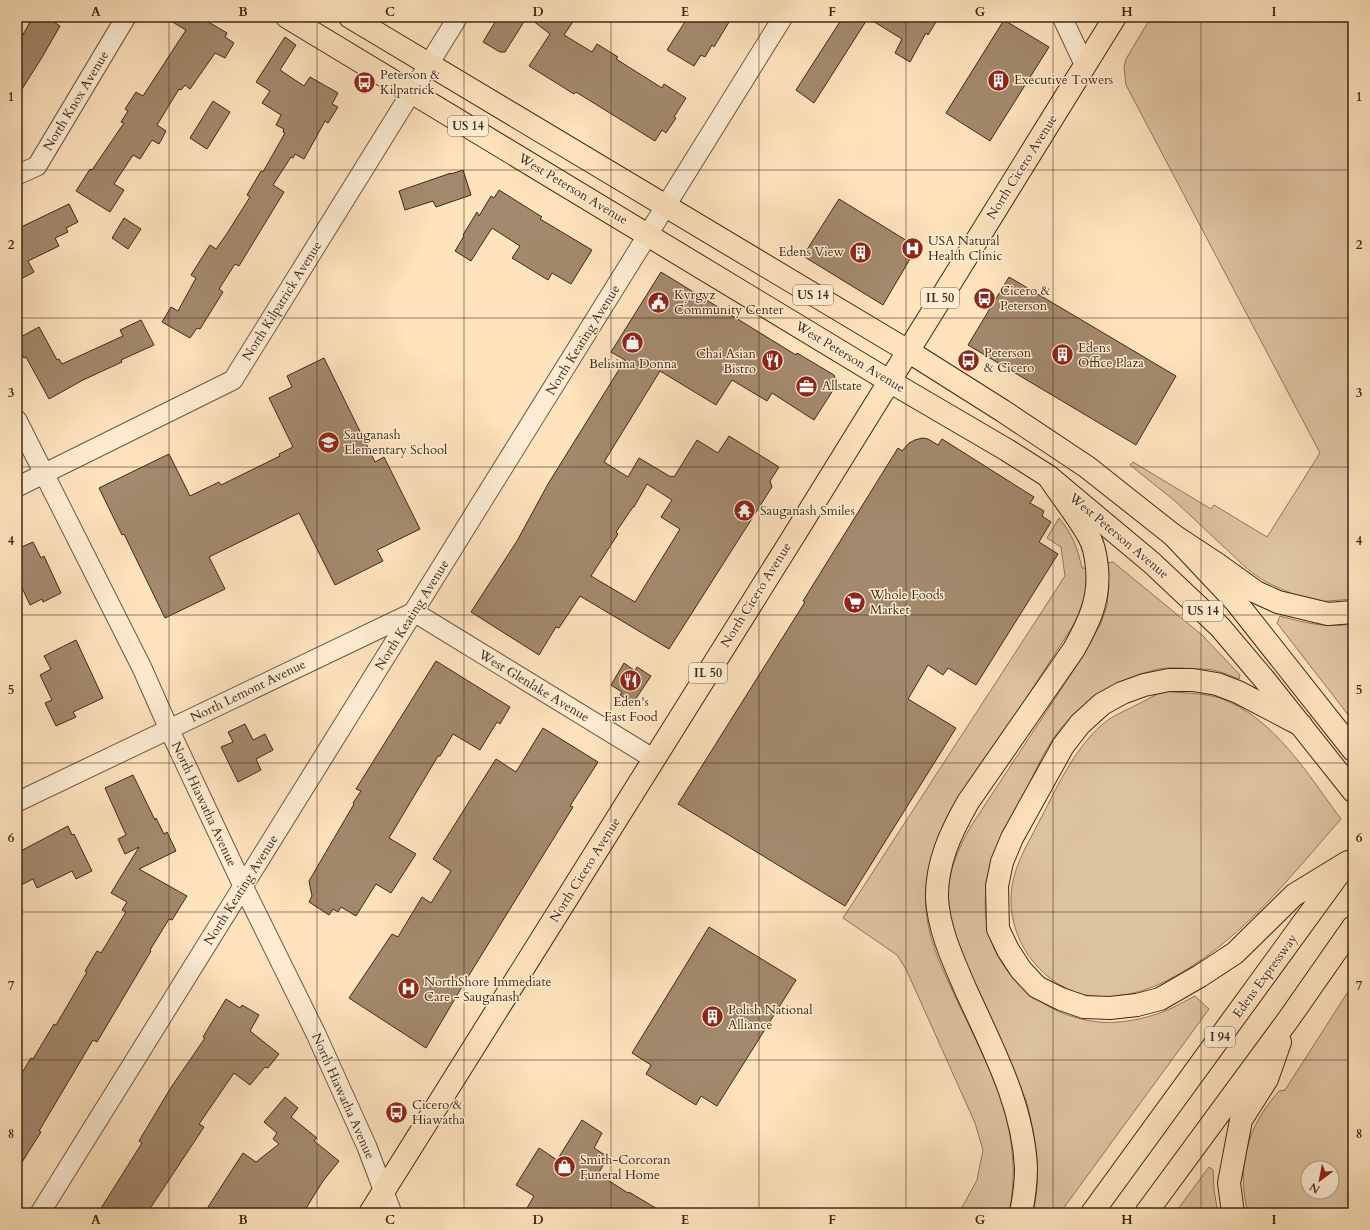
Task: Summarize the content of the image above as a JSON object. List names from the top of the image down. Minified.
{"streets":{"main road":["US 14","North Cicero Avenue","West Peterson Avenue","IL 50","Edens Expressway","I 94"],"street":["North Knox Avenue","North Kilpatrick Avenue","North Keating Avenue","West Glenlake Avenue","North Lemont Avenue","North Hiawatha Avenue"]},"crossings":[["US 14","North Cicero Avenue"],["US 14","North Kilpatrick Avenue"],["US 14","North Keating Avenue"],["North Cicero Avenue","West Peterson Avenue"],["North Cicero Avenue","West Glenlake Avenue"],["North Cicero Avenue","North Hiawatha Avenue"],["West Peterson Avenue","North Kilpatrick Avenue"],["West Peterson Avenue","North Keating Avenue"],["North Kilpatrick Avenue","North Hiawatha Avenue"],["North Keating Avenue","West Glenlake Avenue"],["North Keating Avenue","North Lemont Avenue"],["North Keating Avenue","North Hiawatha Avenue"],["West Glenlake Avenue","North Lemont Avenue"],["North Lemont Avenue","North Hiawatha Avenue"]],"places":{"building":["Executive Towers","Edens View","Edens Office Plaza","Polish National Alliance"],"bus stop":["Peterson & Kilpatrick","Cicero & Peterson","Peterson & Cicero","Cicero & Hiawatha"],"hospital":["USA Natural Health Clinic","NorthShore Immediate Care - Sauganash"],"public building":["Kyrgyz Community Center"],"shop":["Belisima Donna","Smith-Corcoran Funeral Home"],"restaurant":["Chai Asian Bistro","Eden's Fast Food"],"office":["Allstate"],"school or university":["Sauganash Elementary School"],"temple":["Sauganash Smiles"],"supermarket":["Whole Foods Market"]},"north":"bottom left","grid":{"columns":["A","B","C","D","E","F","G","H","I"],"rows":["1","2","3","4","5","6","7","8"]}}
